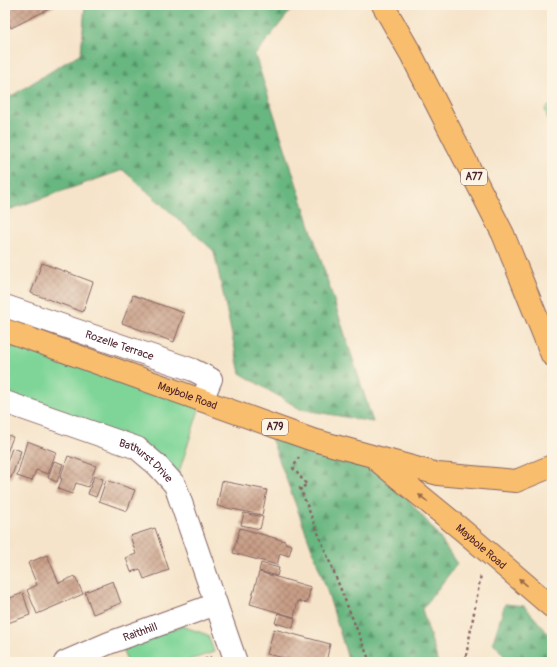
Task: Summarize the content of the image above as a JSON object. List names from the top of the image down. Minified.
{"streets":{"main road":["A77","Maybole Road","A79"],"street":["Rozelle Terrace","Bathurst Drive","Raithhill"]},"crossings":[["Rozelle Terrace","Maybole Road"],["Bathurst Drive","Raithhill"]]}
